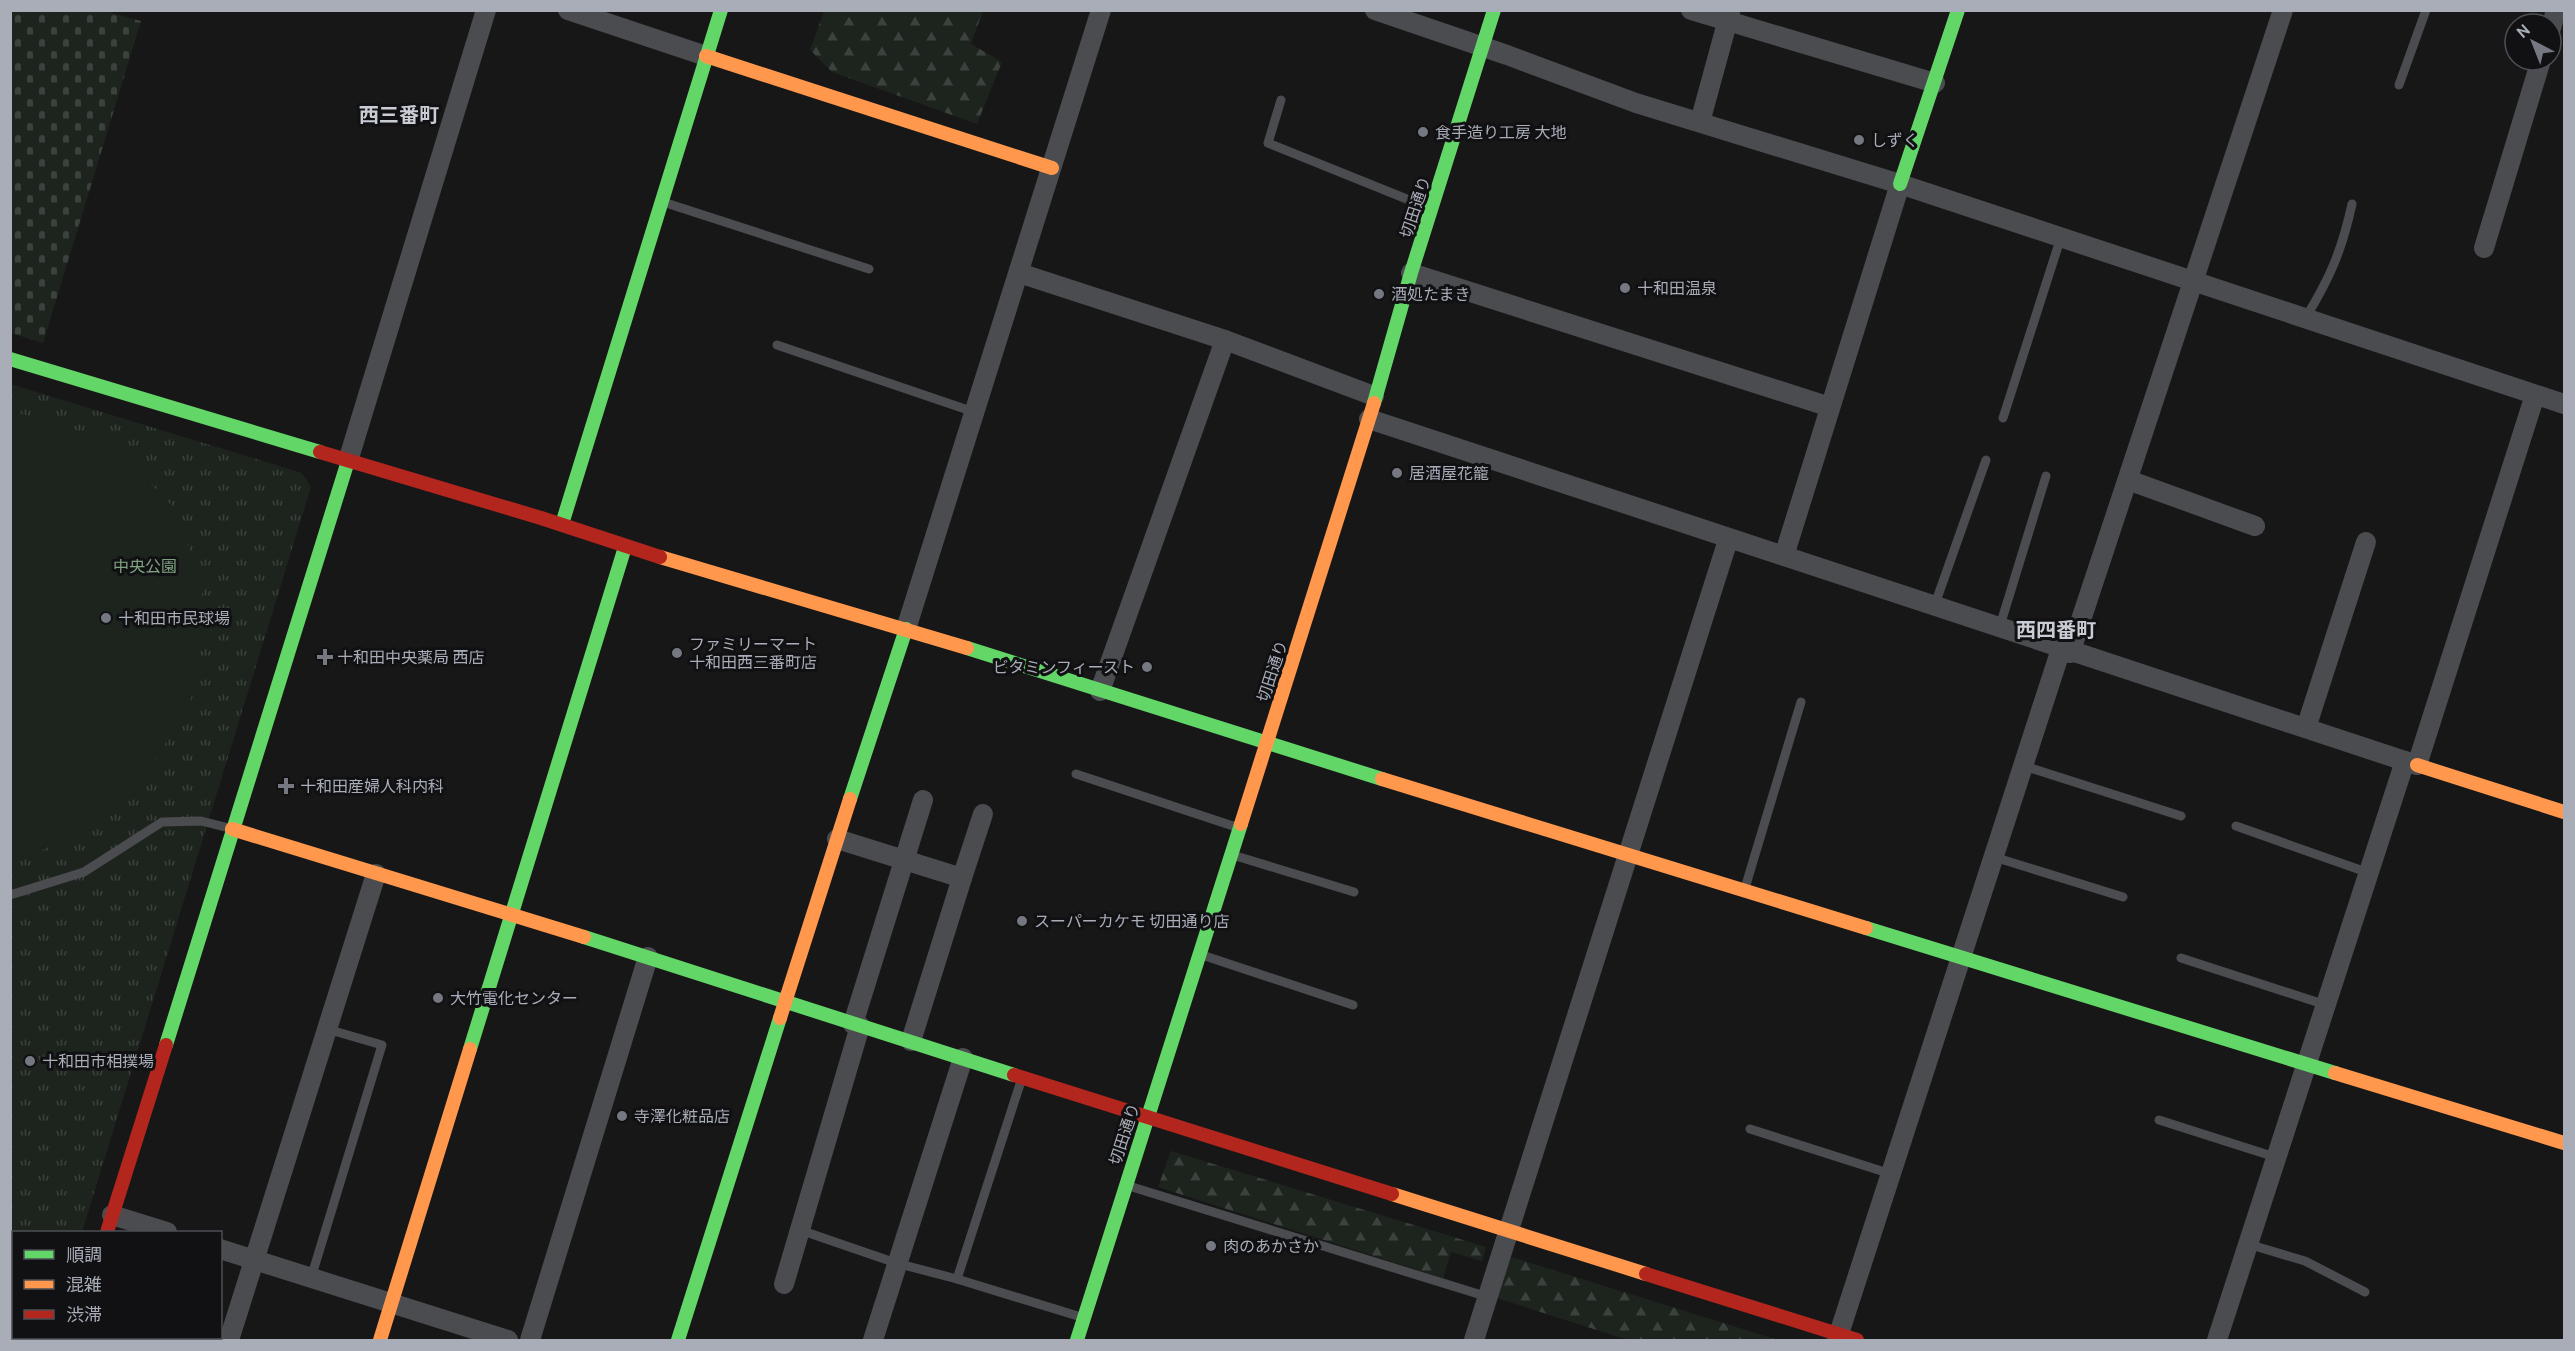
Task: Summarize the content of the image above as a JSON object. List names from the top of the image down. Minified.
{"streets":{"street":["切田通り"]},"districts":["西三番町","西四番町"],"parks":["中央公園"],"places":{"other":["食手造り工房 大地","しずく","十和田温泉","酒処たまき","居酒屋花籠","十和田市民球場","ファミリーマート 十和田西三番町店","ビタミンフィースト","スーパーカケモ 切田通り店","大竹電化センター","十和田市相撲場","寺澤化粧品店","肉のあかさか"],"health":["十和田中央薬局 西店","十和田産婦人科内科"]},"legend":["順調","混雑","渋滞"],"north":"top left"}
